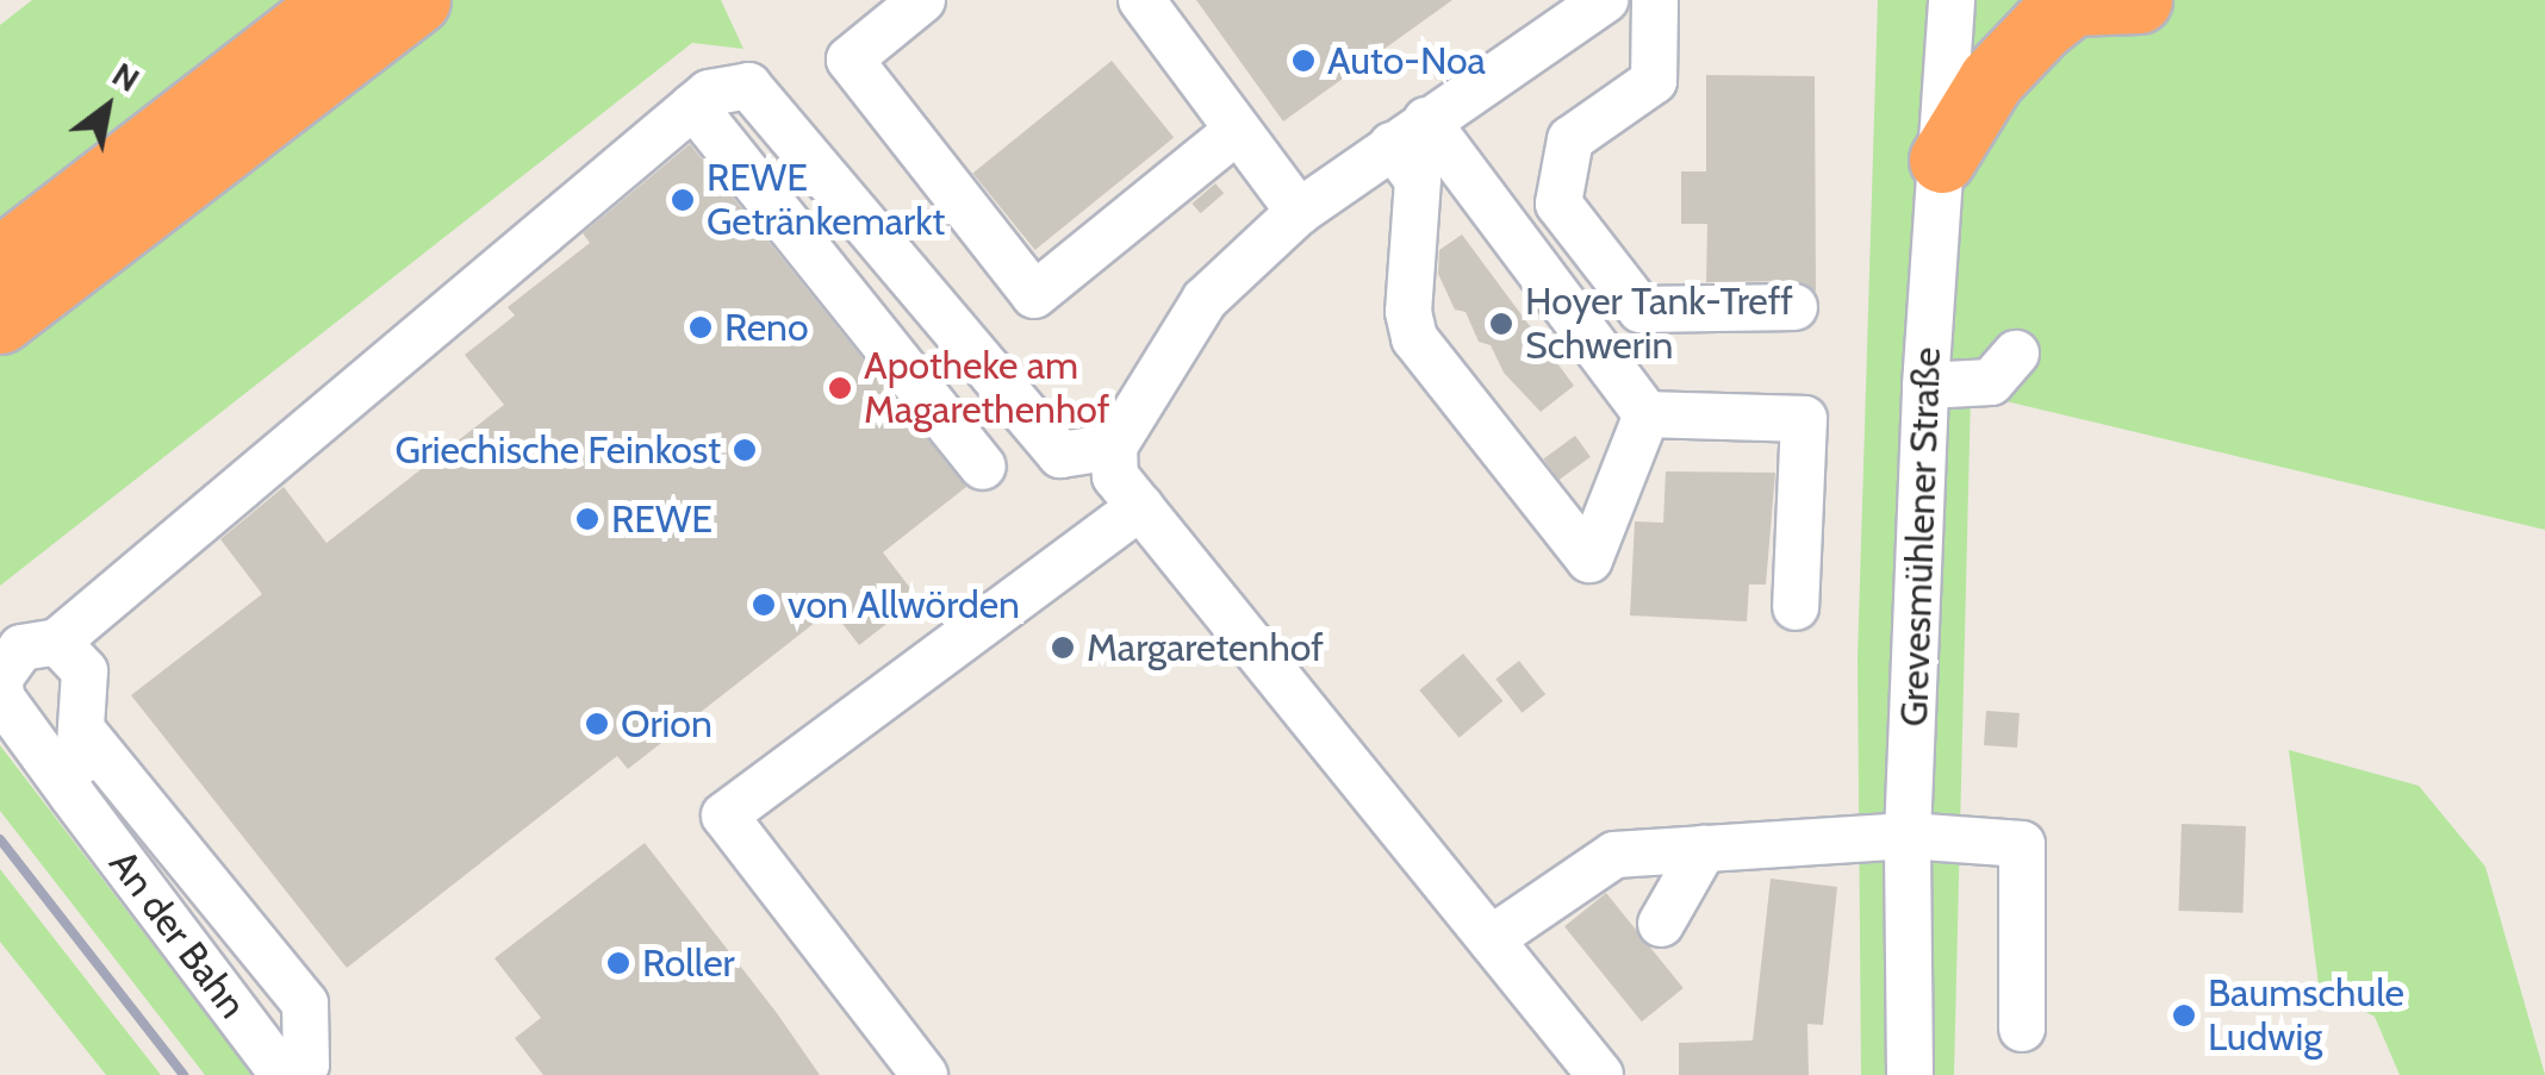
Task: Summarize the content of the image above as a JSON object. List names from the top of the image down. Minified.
{"streets":{"street":["Grevesmühlener Straße","An der Bahn"]},"places":["Auto-Noa","REWE Getränkemarkt","Hoyer Tank-Treff Schwerin","Reno","Apotheke am Magarethenhof","Griechische Feinkost","REWE","von Allwörden","Margaretenhof","Orion","Roller","Baumschule Ludwig"],"north":"top right"}
